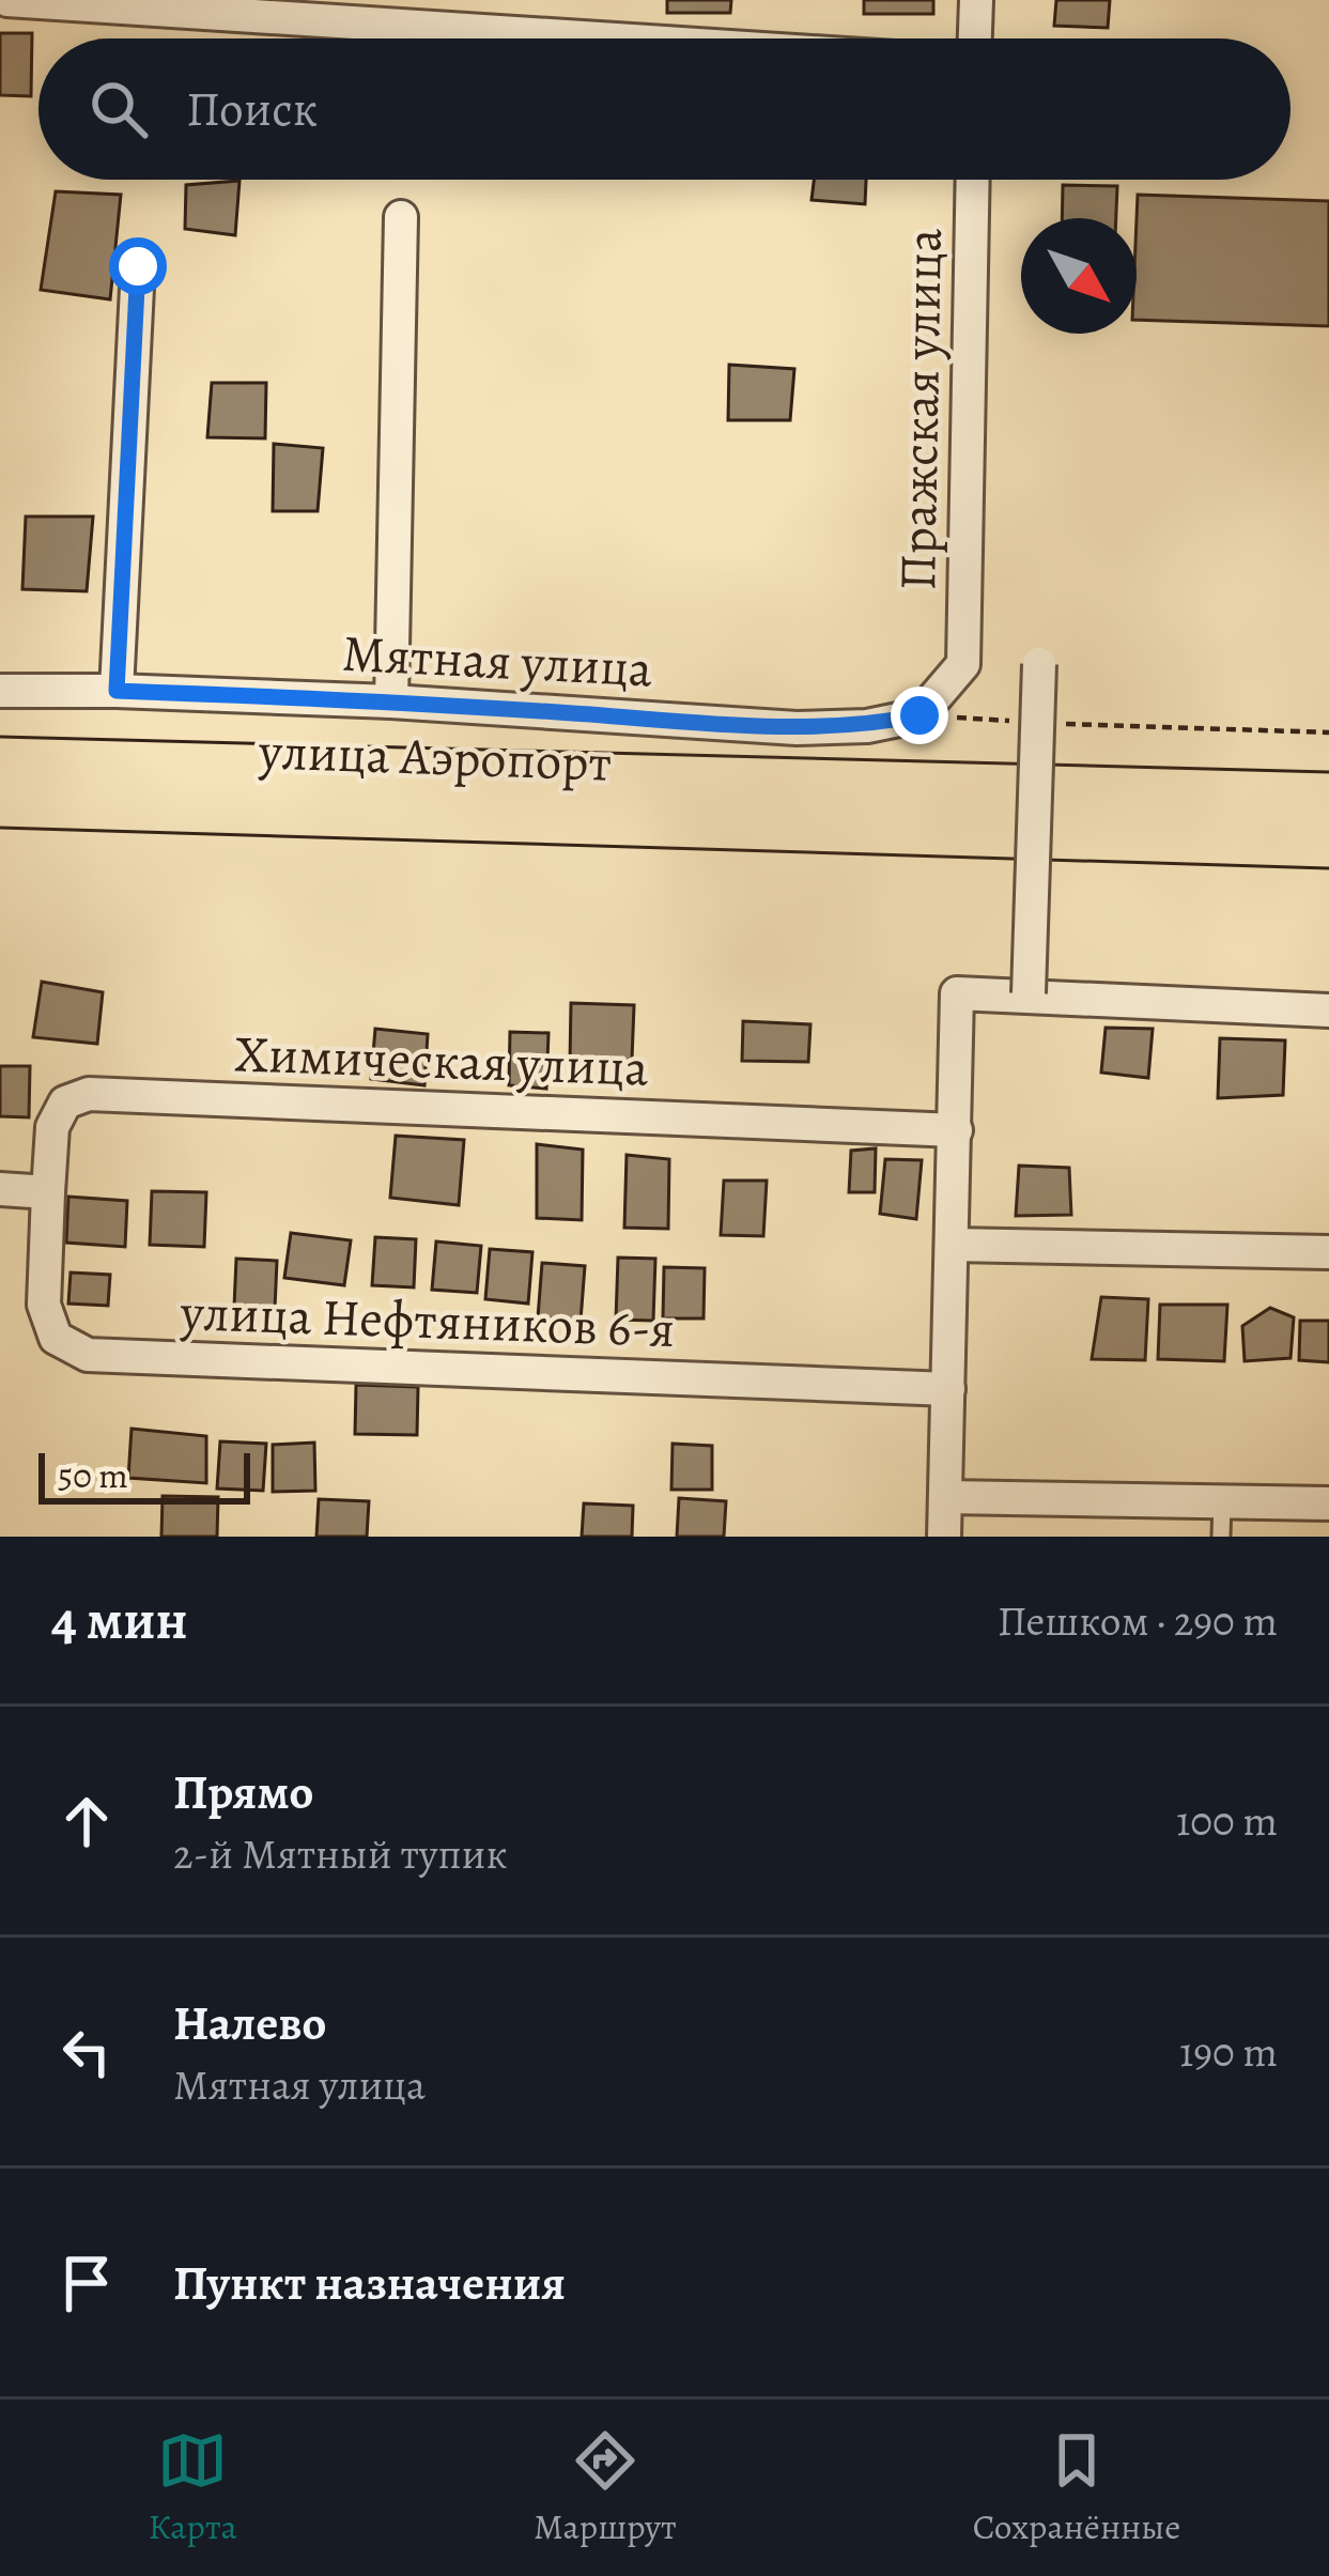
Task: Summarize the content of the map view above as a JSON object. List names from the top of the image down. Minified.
{"streets":{"main road":["улица Аэропорт"],"street":["Пражская улица","Мятная улица","Химическая улица","улица Нефтяников 6-я"]},"crossings":[["Пражская улица","Мятная улица"],["Химическая улица","улица Нефтяников 6-я"]],"scale_bar":"50 m","north":"bottom right","page":{"search":"Поиск","scale":"50 m","heading":["4 мин","Пешком · 290 m"],"list":[["Прямо","2-й Мятный тупик","100 m"],["Налево","Мятная улица","190 m"],"Пункт назначения"],"nav":["Карта","Маршрут","Сохранённые"]}}
